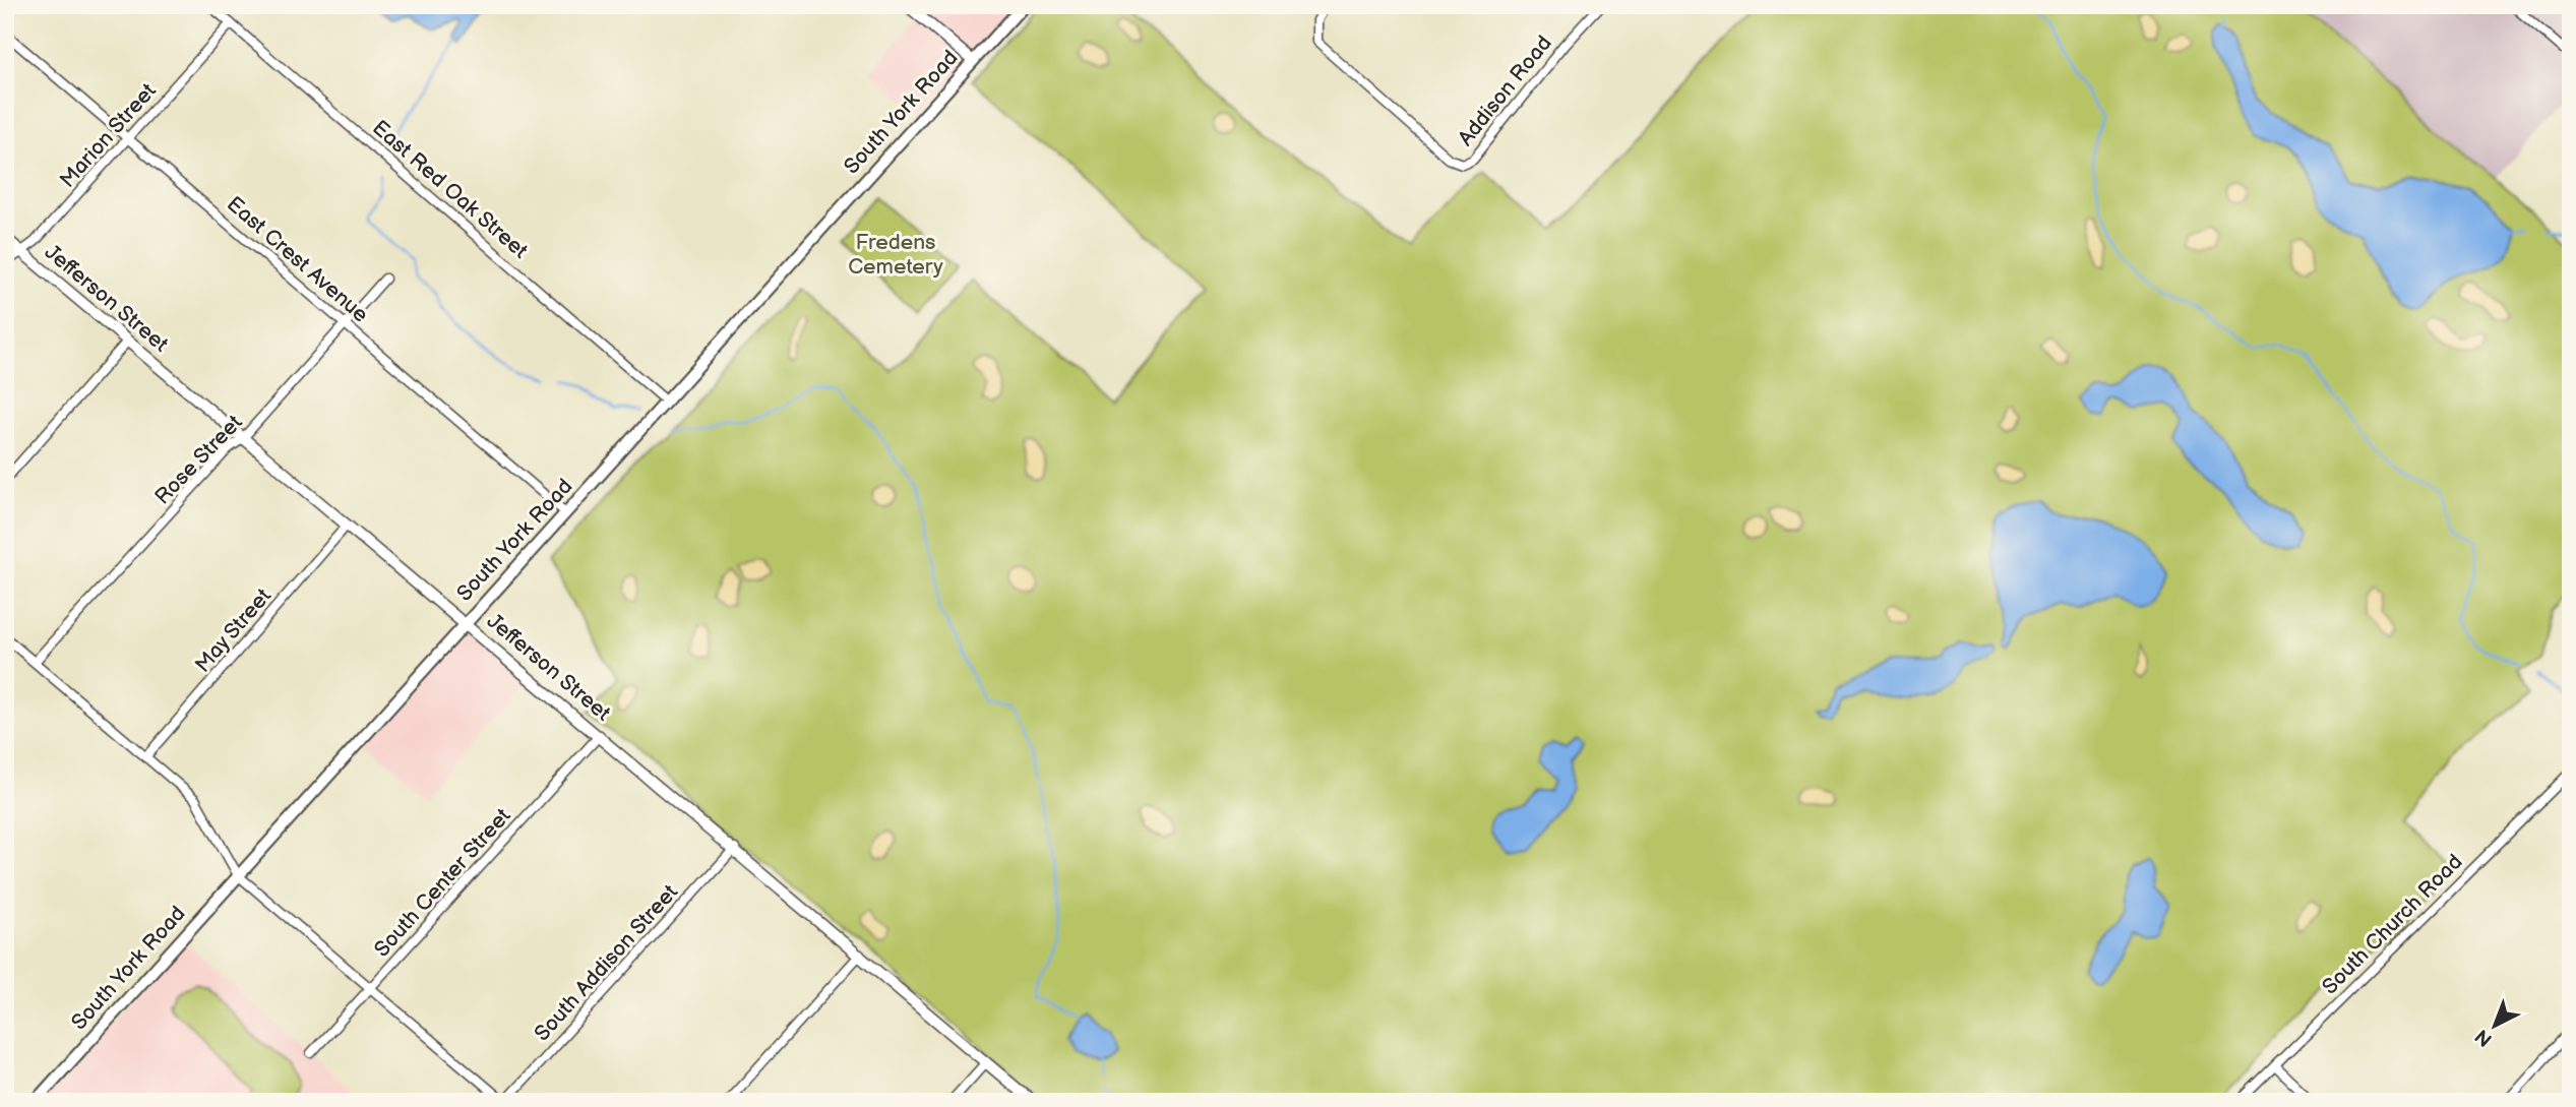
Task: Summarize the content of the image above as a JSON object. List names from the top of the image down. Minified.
{"streets":{"main road":["South York Road"],"street":["Addison Road","Marion Street","East Red Oak Street","East Crest Avenue","Jefferson Street","Rose Street","May Street","South Center Street","South Church Road","South Addison Street"]},"crossings":[["South York Road","East Red Oak Street"],["South York Road","East Crest Avenue"],["South York Road","Jefferson Street"],["Marion Street","East Red Oak Street"],["Marion Street","East Crest Avenue"],["Marion Street","Jefferson Street"],["East Crest Avenue","Rose Street"],["Jefferson Street","Rose Street"],["Jefferson Street","May Street"],["Jefferson Street","South Center Street"],["Jefferson Street","South Addison Street"]],"parks":["Fredens Cemetery"],"north":"bottom left"}
